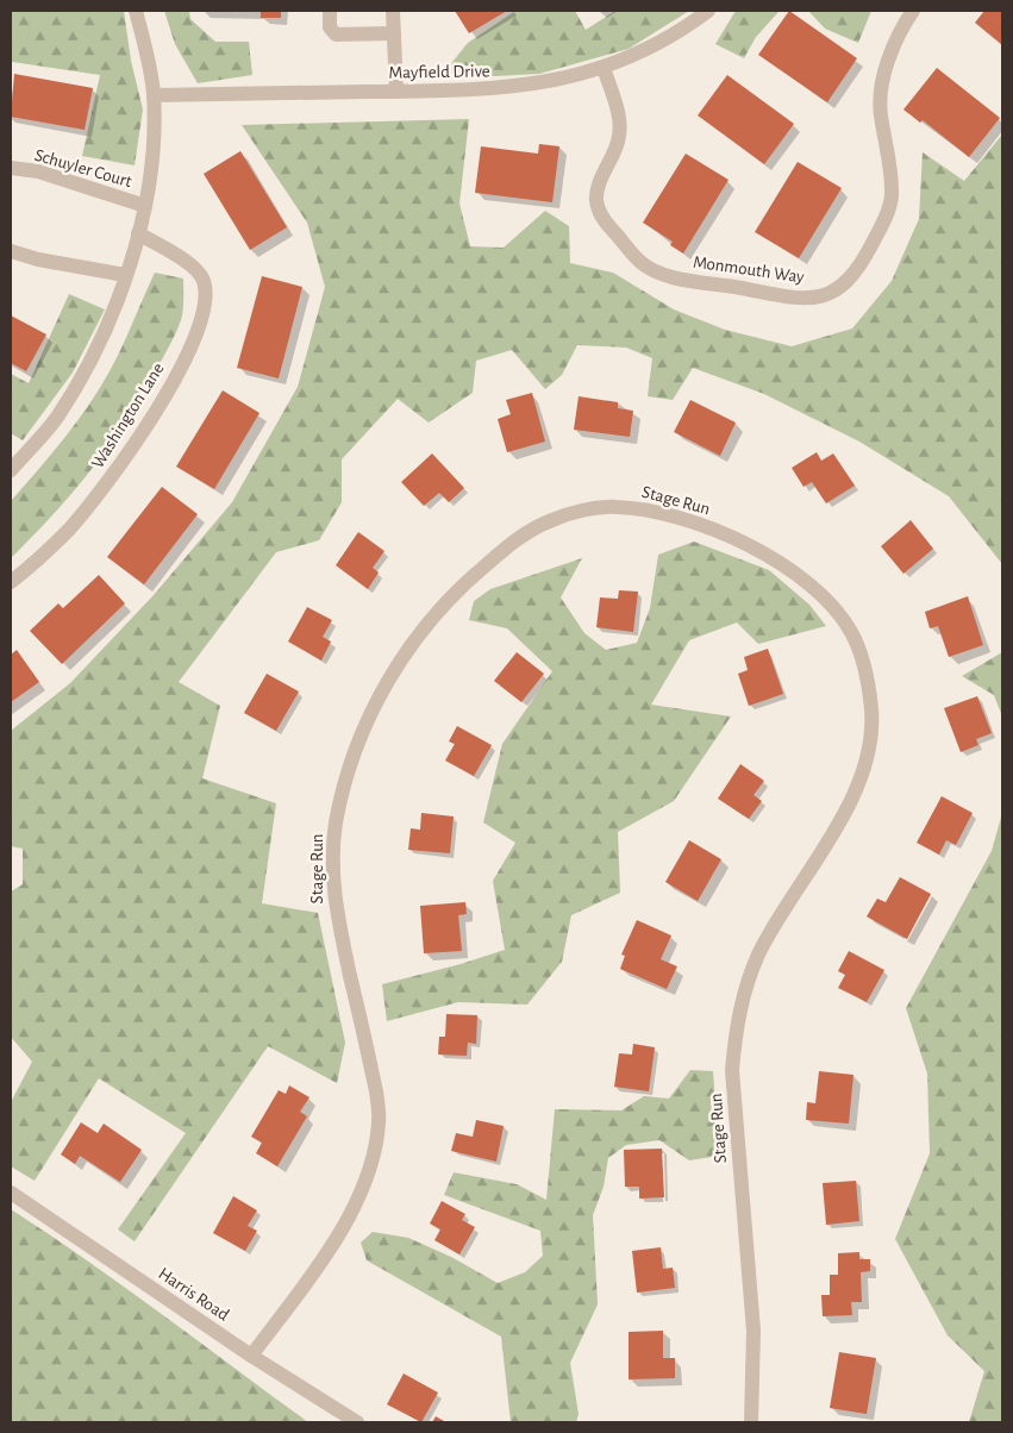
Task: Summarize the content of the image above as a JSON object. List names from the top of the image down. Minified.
{"streets":{"street":["Mayfield Drive","Schuyler Court","Monmouth Way","Washington Lane","Stage Run","Harris Road"]},"crossings":[["Mayfield Drive","Monmouth Way"],["Stage Run","Harris Road"]]}
